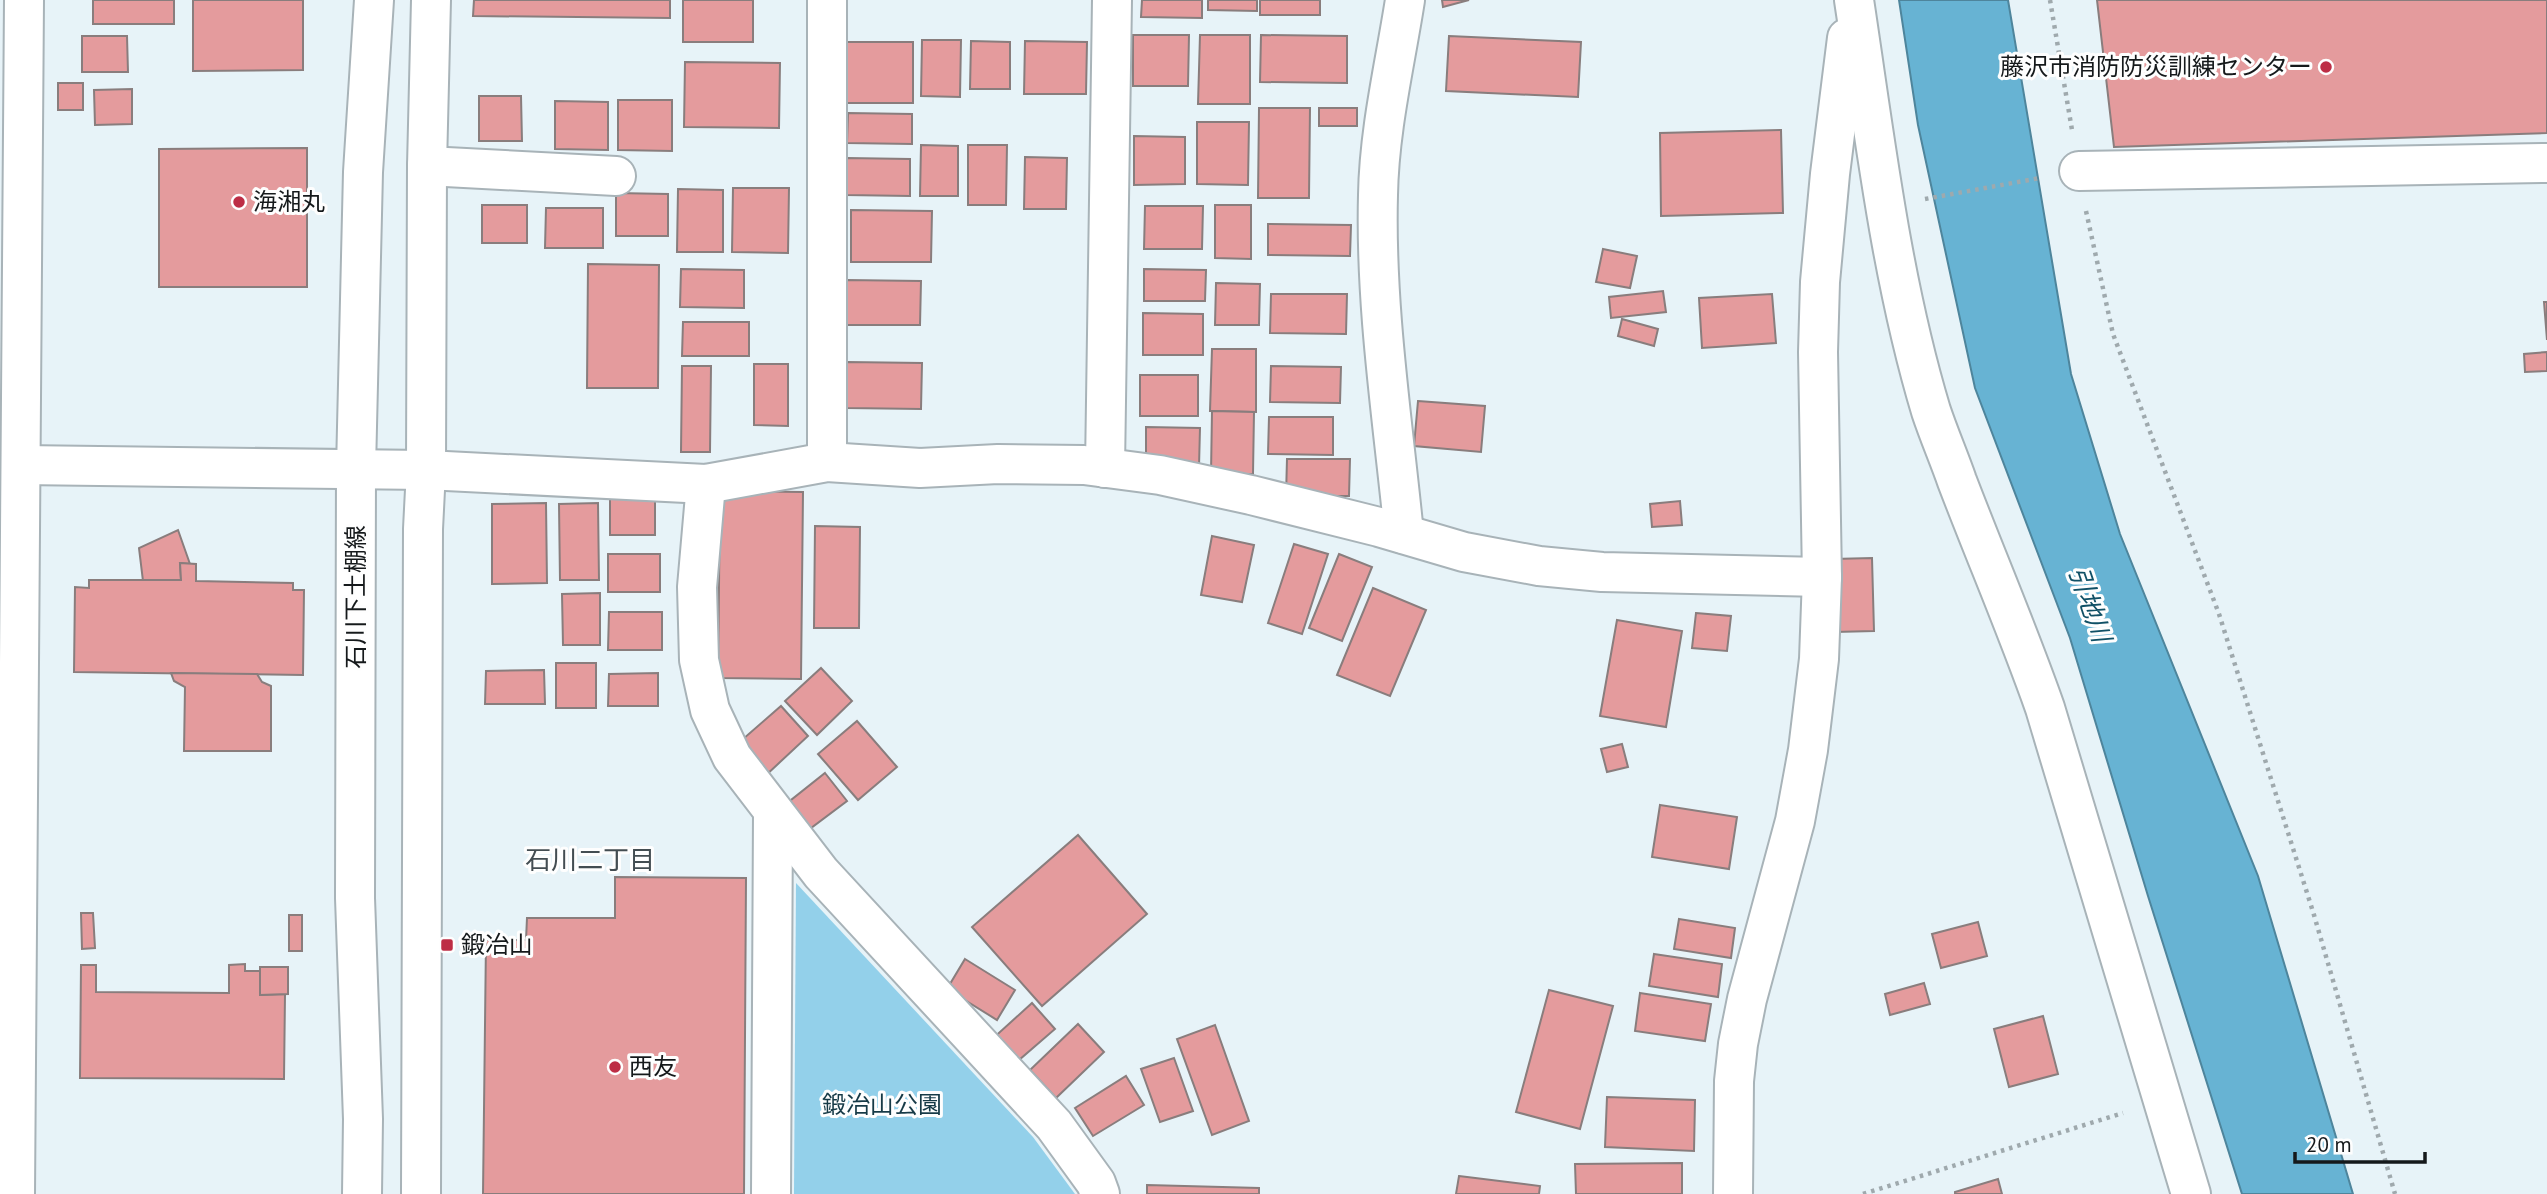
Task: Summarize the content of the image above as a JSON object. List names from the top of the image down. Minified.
{"streets":{"street":["石川下土棚線"]},"districts":["石川二丁目"],"water":["引地川"],"parks":["鍛冶山公園"],"places":{"other":["藤沢市消防防災訓練センター","海湘丸","西友"],"transit":["鍛冶山"]},"scale_bar":"20 m"}
